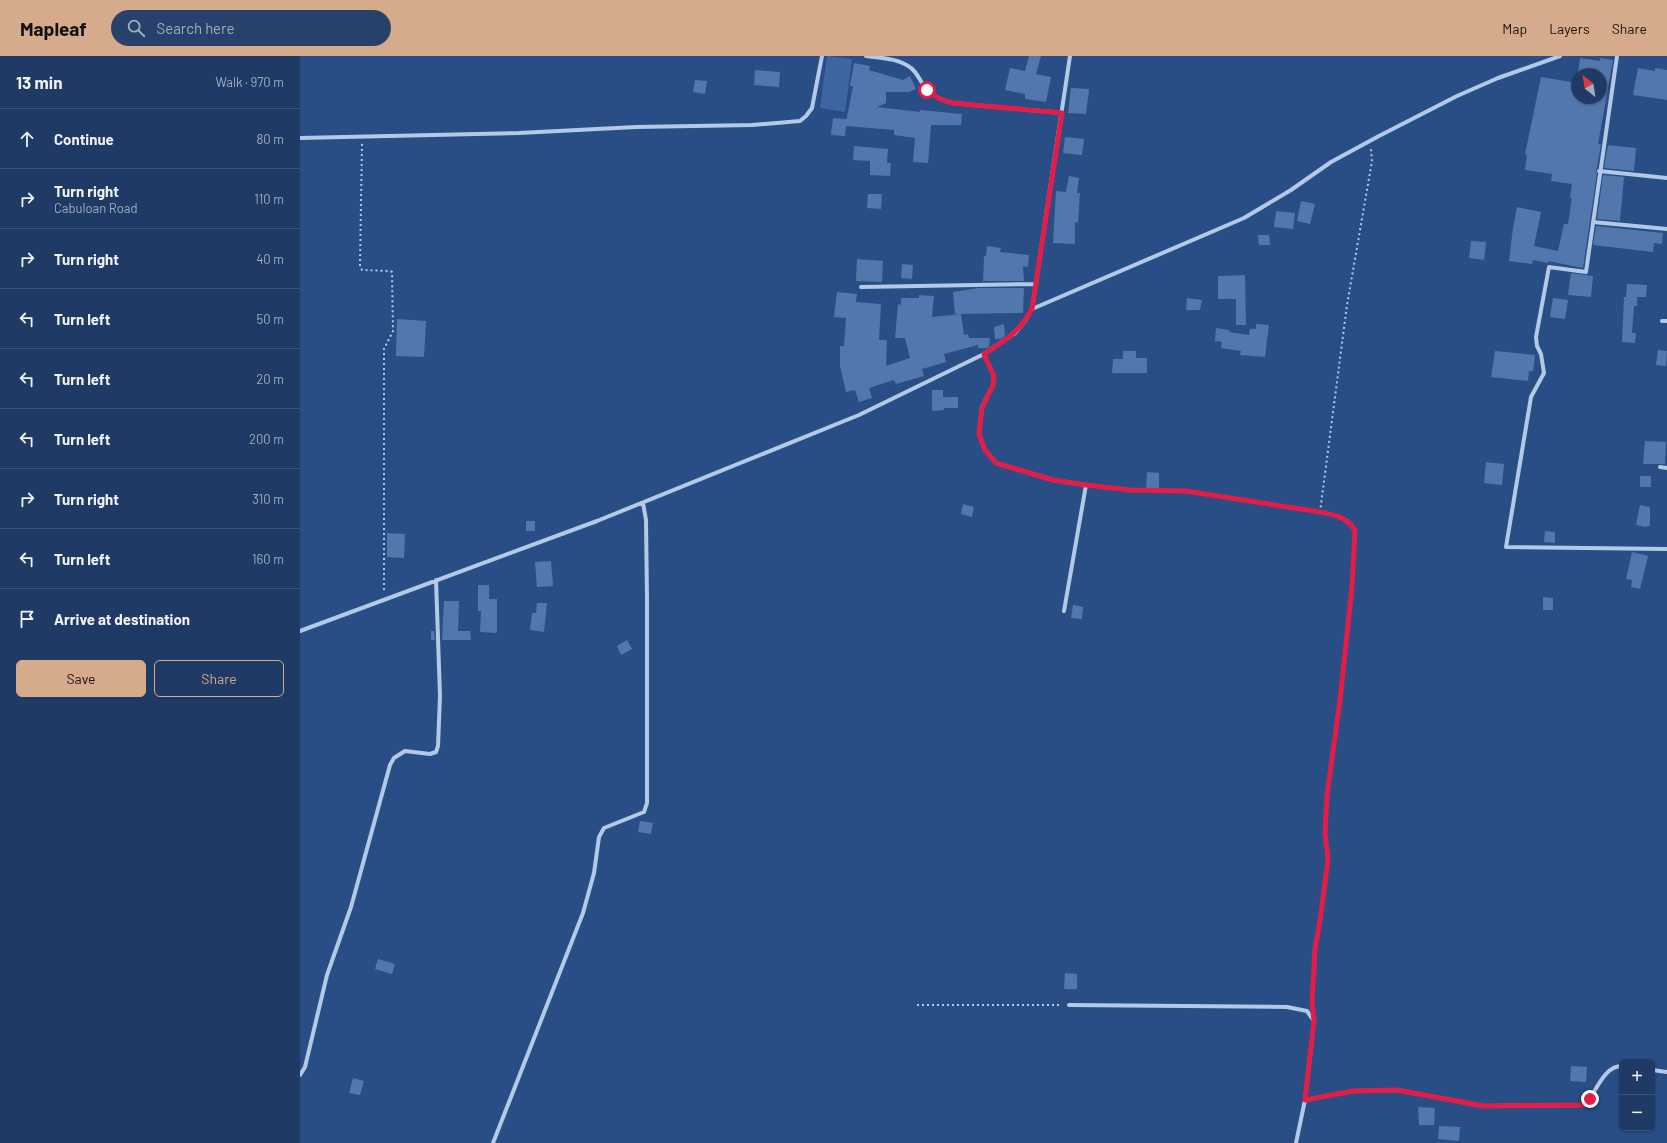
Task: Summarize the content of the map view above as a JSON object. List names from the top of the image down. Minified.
{"north":"top left","page":{"header":"Mapleaf","search":"Search here","nav":["Map","Layers","Share"],"heading":["13 min","Walk · 970 m"],"list":[["Continue","80 m"],["Turn right","Cabuloan Road","110 m"],["Turn right","40 m"],["Turn left","50 m"],["Turn left","20 m"],["Turn left","200 m"],["Turn right","310 m"],["Turn left","160 m"],"Arrive at destination"],"buttons":["Save","Share"],"map_buttons":["+","−"]}}
